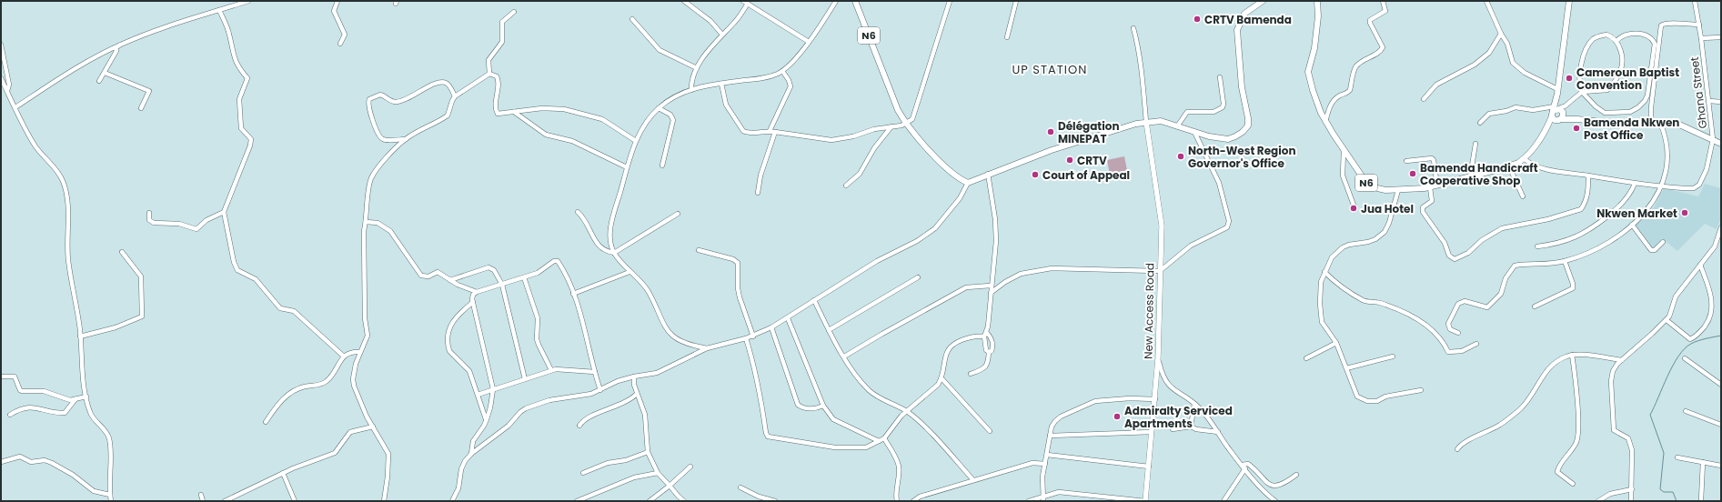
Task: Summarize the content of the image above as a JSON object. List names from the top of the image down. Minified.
{"streets":{"highway":["N6"],"main road":["New Access Road"],"street":["Ghana Street"]},"districts":["UP STATION"],"places":["CRTV Bamenda","Cameroun Baptist Convention","Bamenda Nkwen Post Office","Délégation MINEPAT","North-West Region Governor's Office","CRTV","Bamenda Handicraft Cooperative Shop","Court of Appeal","Jua Hotel","Nkwen Market","Admiralty Serviced Apartments"]}
